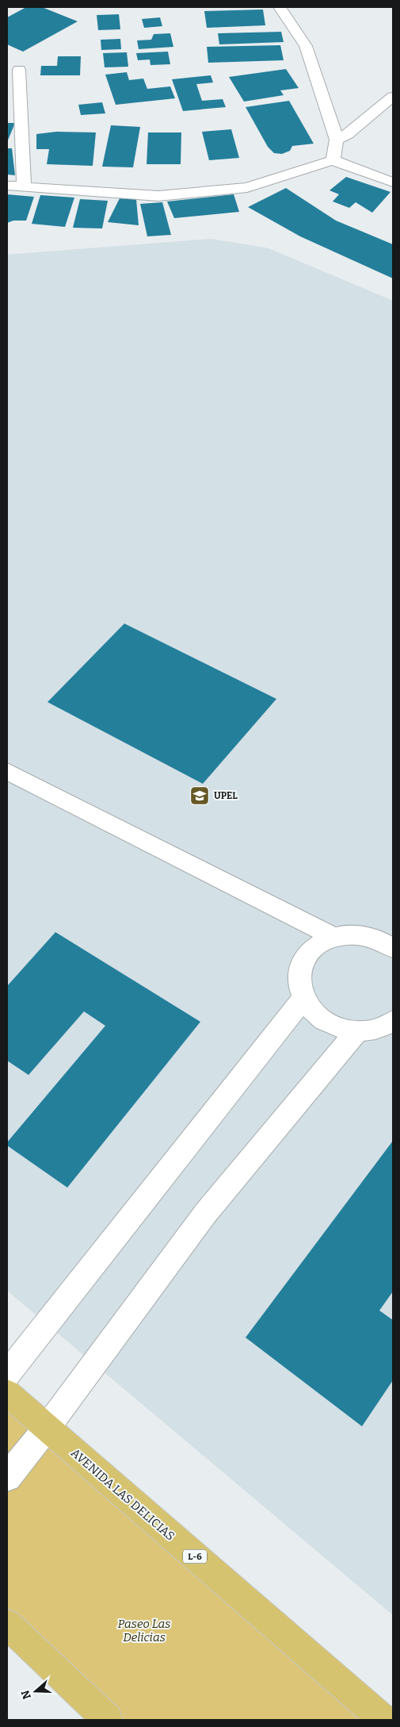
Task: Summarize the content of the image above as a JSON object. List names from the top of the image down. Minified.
{"streets":{"main road":["AVENIDA LAS DELICIAS","L-6"]},"parks":["Paseo Las Delicias"],"places":{"school or university":["UPEL"]},"north":"left"}
